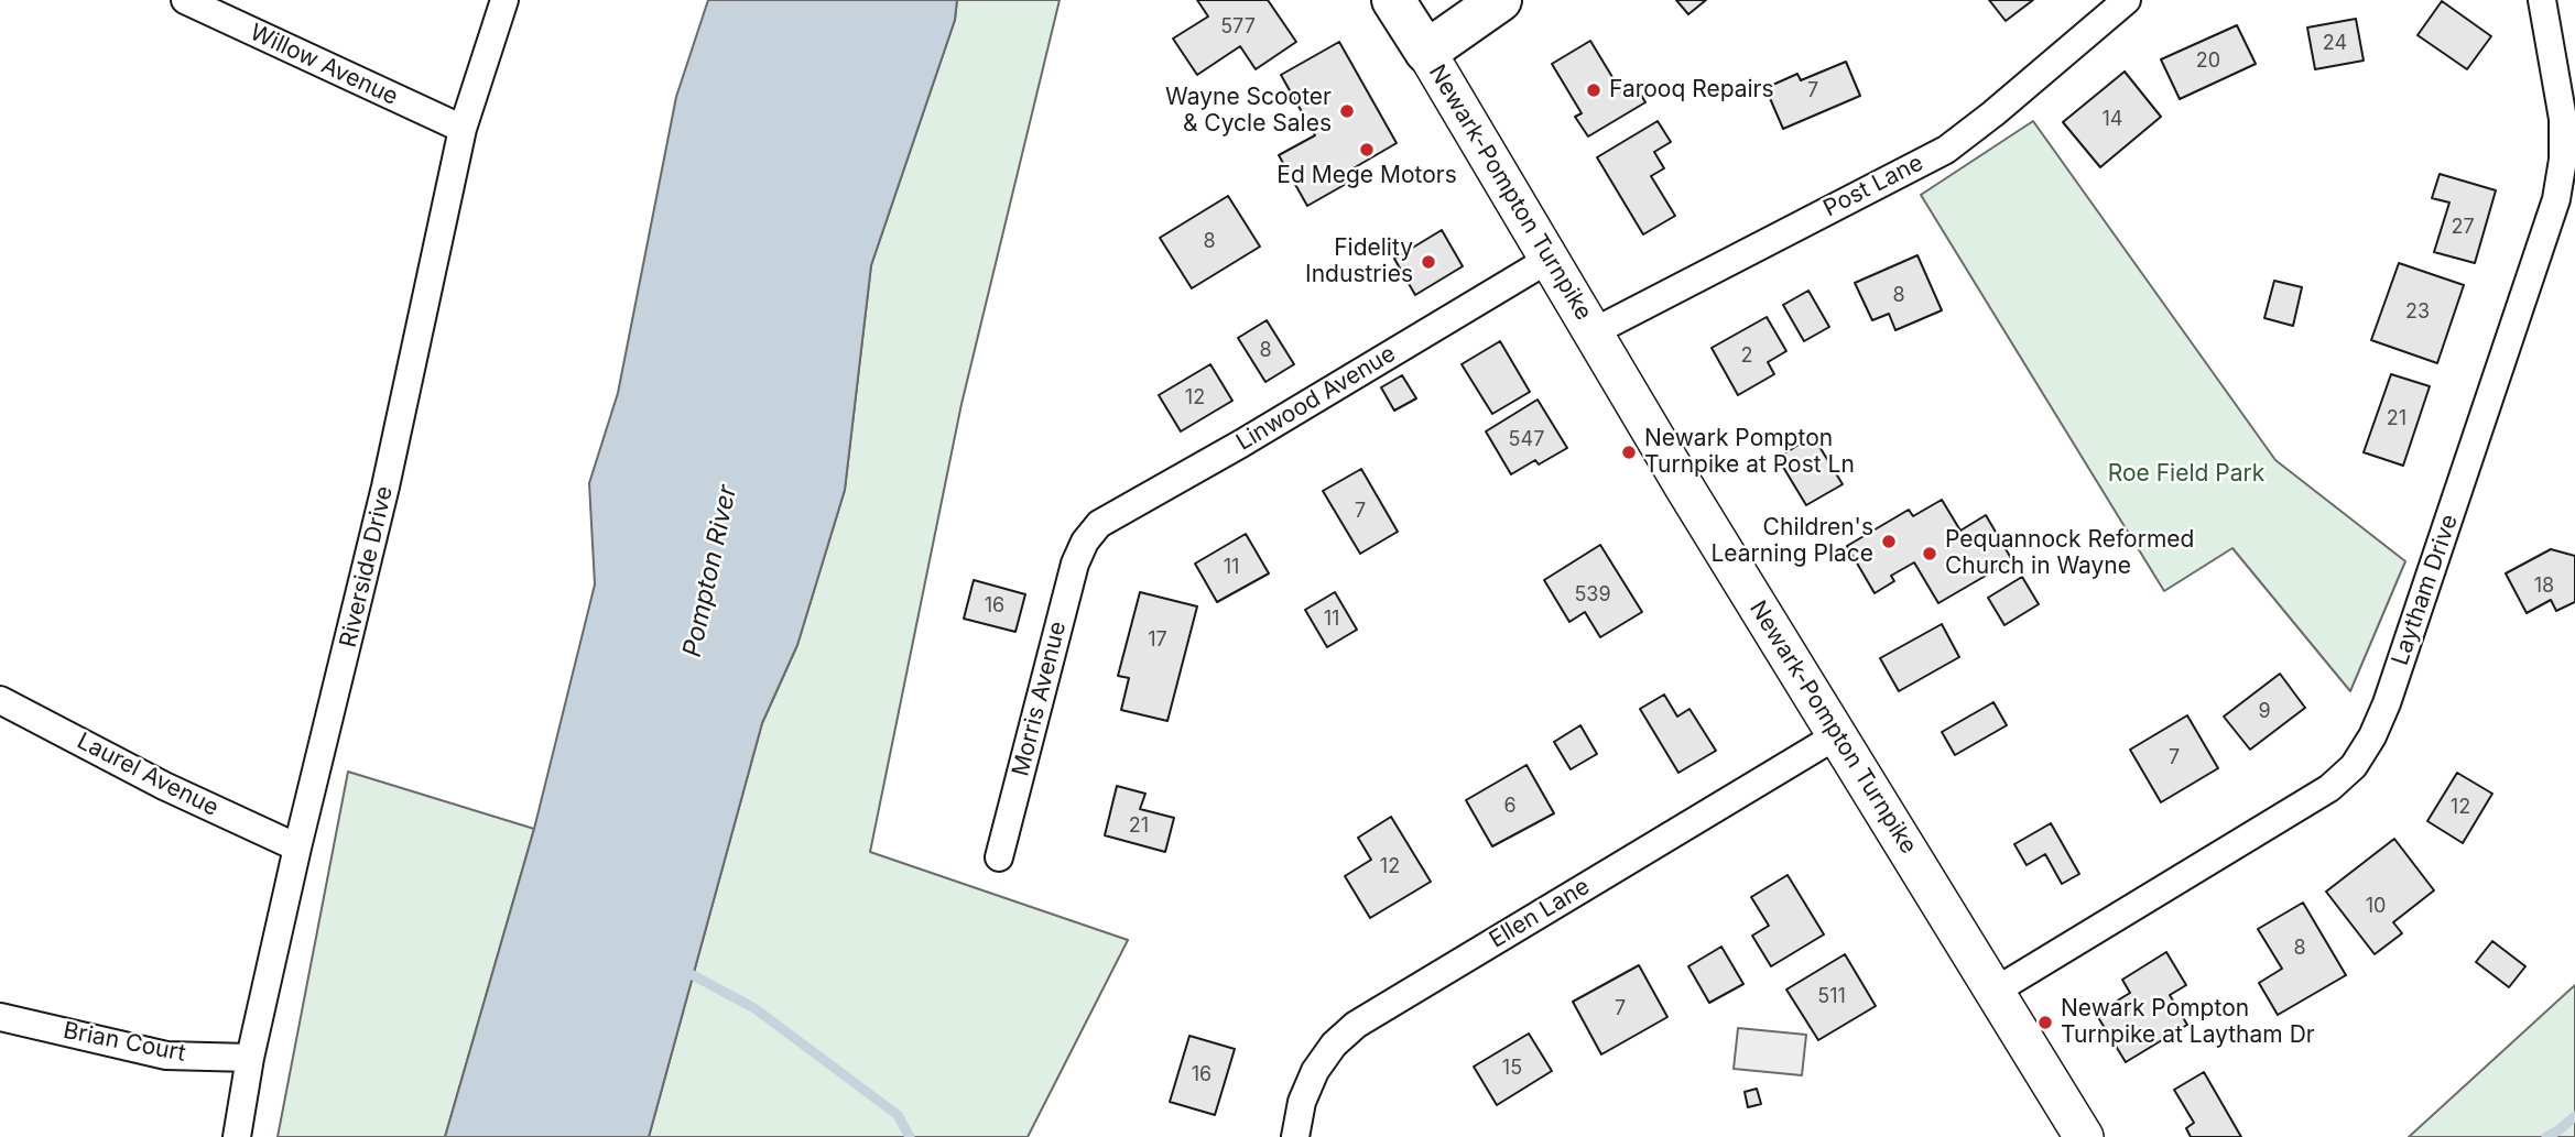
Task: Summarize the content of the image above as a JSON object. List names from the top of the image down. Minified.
{"streets":{"main road":["Newark-Pompton Turnpike"],"street":["Willow Avenue","Post Lane","Linwood Avenue","Riverside Drive","Laytham Drive","Morris Avenue","Laurel Avenue","Ellen Lane","Brian Court"]},"crossings":[["Willow Avenue","Riverside Drive"],["Post Lane","Newark-Pompton Turnpike"],["Newark-Pompton Turnpike","Linwood Avenue"],["Newark-Pompton Turnpike","Laytham Drive"],["Newark-Pompton Turnpike","Ellen Lane"],["Linwood Avenue","Morris Avenue"],["Riverside Drive","Laurel Avenue"],["Riverside Drive","Brian Court"]],"water":["Pompton River"],"parks":["Roe Field Park"],"places":["Farooq Repairs","Wayne Scooter & Cycle Sales","Ed Mege Motors","Fidelity Industries","Newark Pompton Turnpike at Post Ln","Children's Learning Place","Pequannock Reformed Church in Wayne","Newark Pompton Turnpike at Laytham Dr"],"house_numbers":["577","24","20","7","14","27","8","8","23","8","2","12","21","547","7","11","18","539","16","11","17","9","7","6","12","21","12","10","8","511","7","15","16"]}
